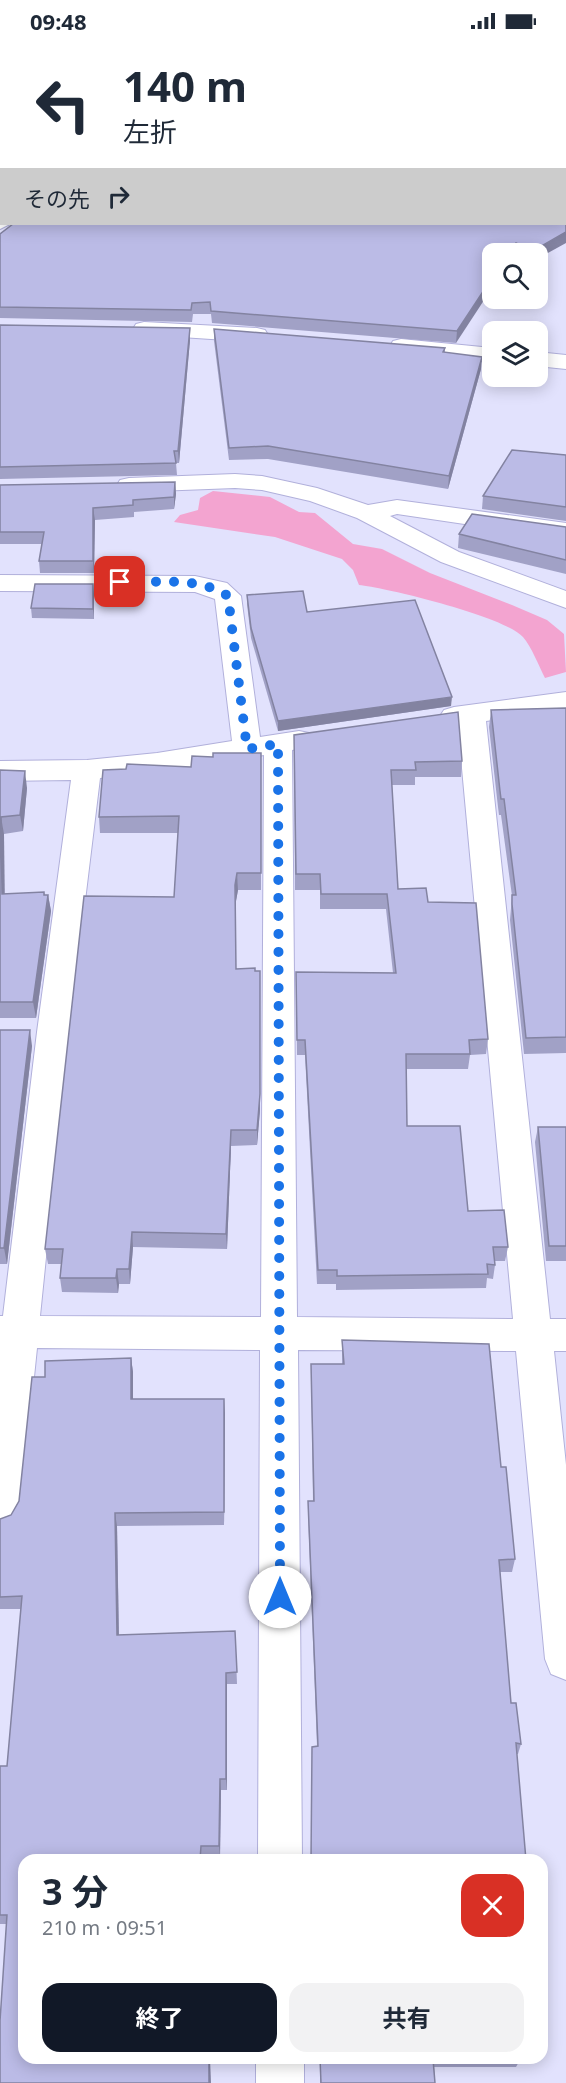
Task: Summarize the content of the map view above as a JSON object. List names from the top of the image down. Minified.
{"page":{"status":"09:48","turn":["140 m","左折"],"then":"その先","heading":["3 分","210 m · 09:51"],"buttons":["終了","共有"]}}
